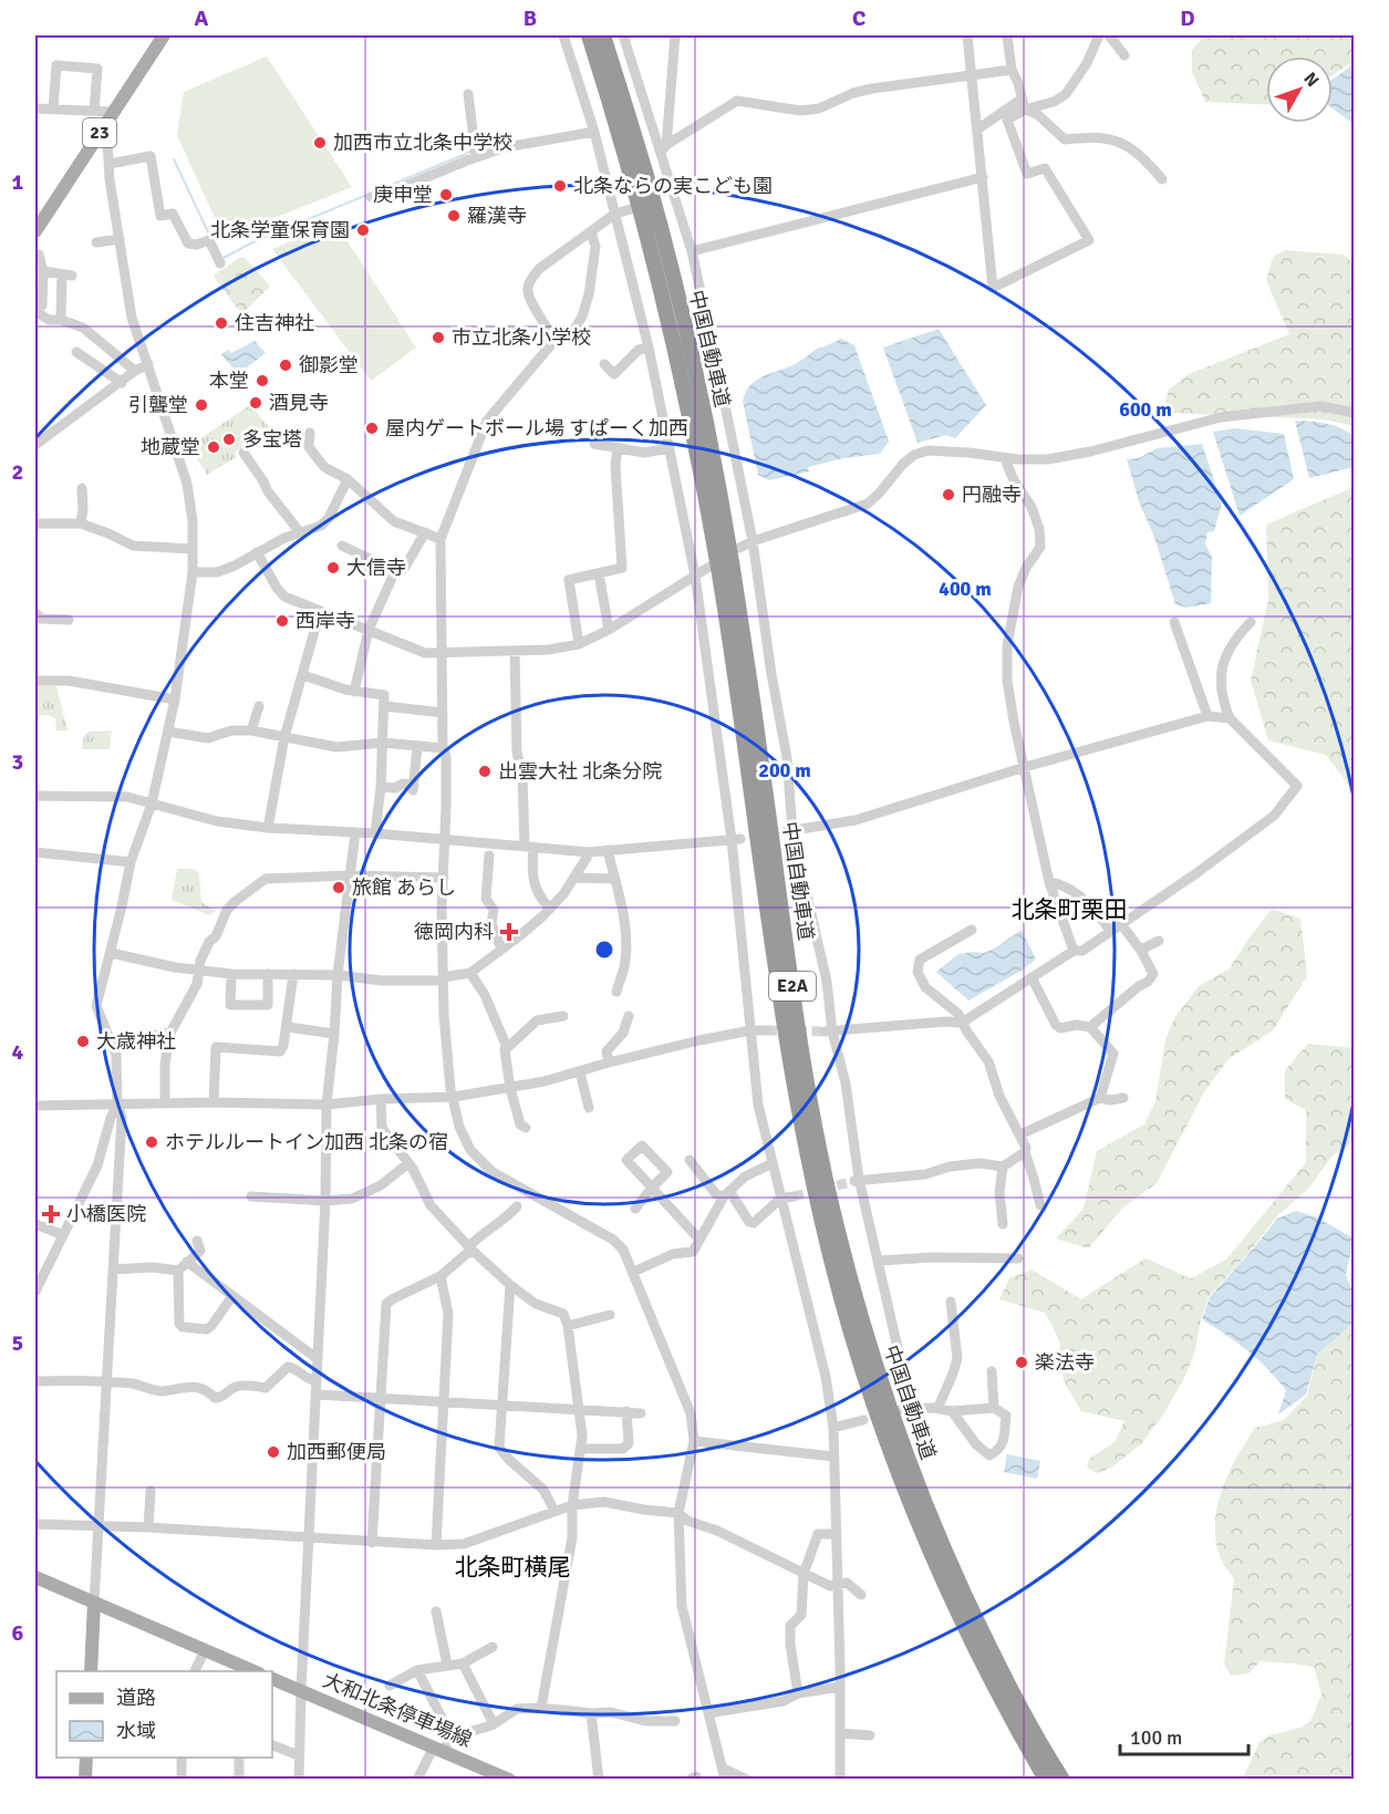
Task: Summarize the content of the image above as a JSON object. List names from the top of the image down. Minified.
{"streets":{"highway":["中国自動車道","E2A"],"main road":["23","大和北条停車場線"]},"districts":["北条町栗田","北条町横尾"],"places":{"other":["加西市立北条中学校","北条ならの実こども園","庚申堂","羅漢寺","北条学童保育園","住吉神社","市立北条小学校","御影堂","本堂","酒見寺","引聾堂","屋内ゲートボール場 すぱーく加西","多宝塔","地蔵堂","円融寺","大信寺","西岸寺","出雲大社 北条分院","旅館 あらし","大歳神社","ホテルルートイン加西 北条の宿","楽法寺","加西郵便局"],"health":["徳岡内科","小橋医院"]},"legend":["道路","水域"],"scale_bar":"100 m","north":"top right","grid":{"columns":["A","B","C","D"],"rows":["1","2","3","4","5","6"]},"rings":["600 m","400 m","200 m"]}
